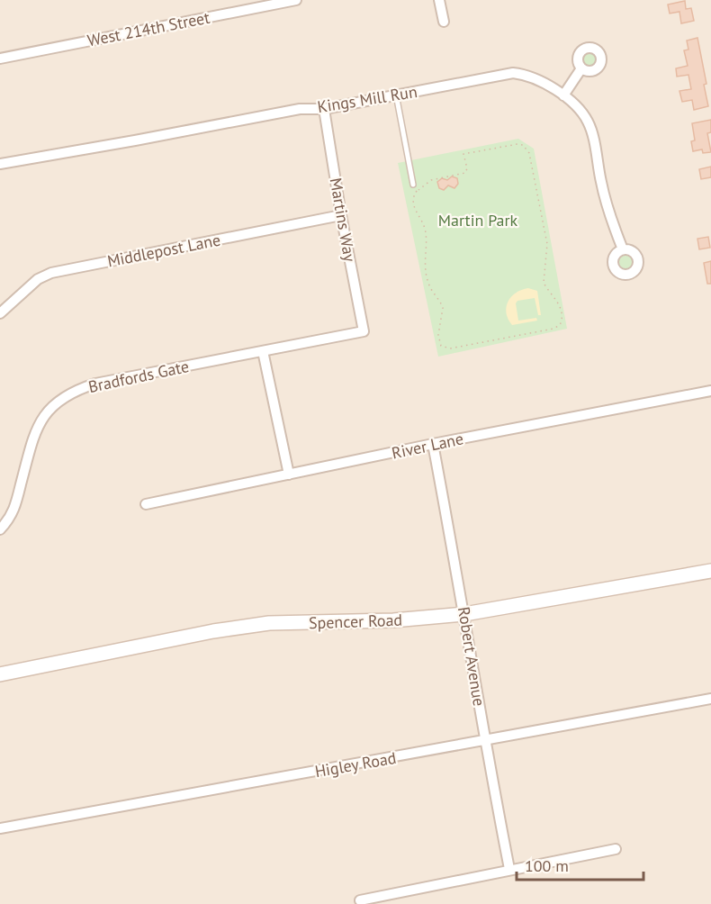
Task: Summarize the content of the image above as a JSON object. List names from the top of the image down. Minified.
{"streets":{"street":["West 214th Street","Kings Mill Run","Martins Way","Middlepost Lane","Bradfords Gate","River Lane","Spencer Road","Robert Avenue","Higley Road"]},"crossings":[["Kings Mill Run","Martins Way"],["Martins Way","Middlepost Lane"],["Martins Way","Bradfords Gate"],["River Lane","Robert Avenue"],["Spencer Road","Robert Avenue"],["Robert Avenue","Higley Road"]],"parks":["Martin Park"],"scale_bar":"100 m"}
